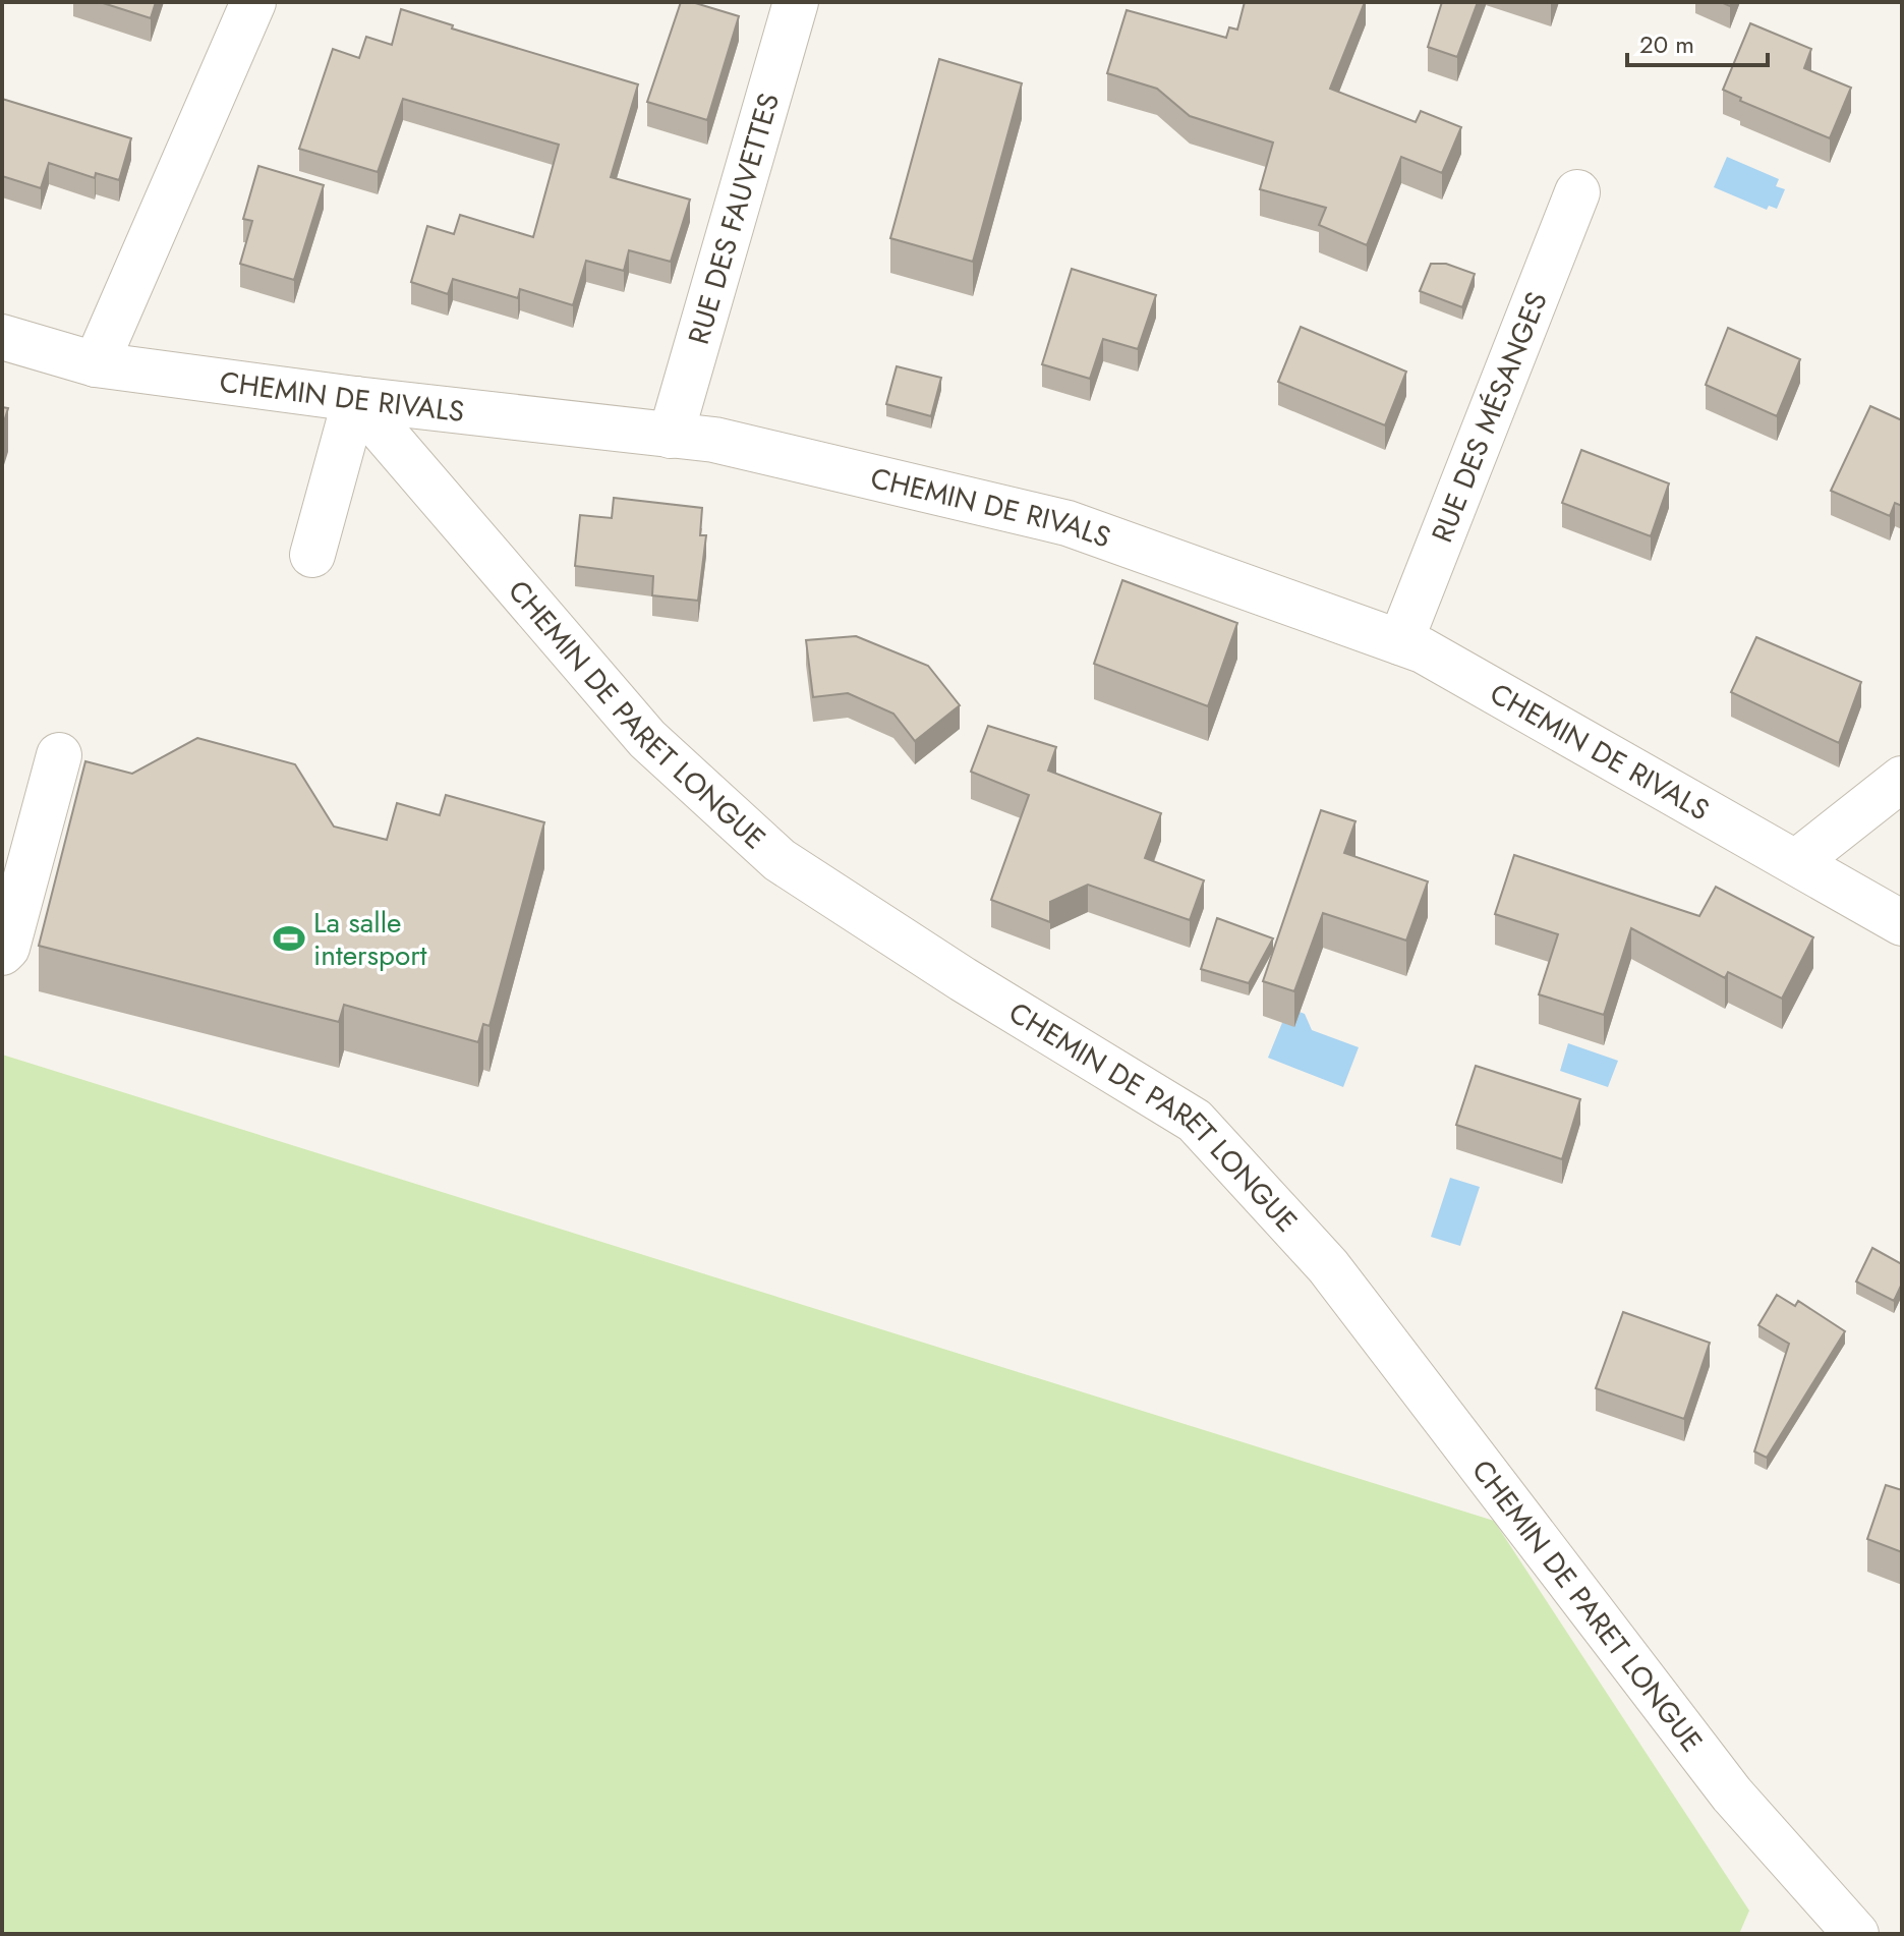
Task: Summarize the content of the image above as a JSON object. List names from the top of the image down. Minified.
{"streets":{"street":["RUE DES FAUVETTES","CHEMIN DE RIVALS","RUE DES MÉSANGES","CHEMIN DE PARET LONGUE"]},"crossings":[["RUE DES FAUVETTES","CHEMIN DE RIVALS"],["CHEMIN DE RIVALS","RUE DES MÉSANGES"],["CHEMIN DE RIVALS","CHEMIN DE PARET LONGUE"]],"places":{"sports":["La salle intersport"]},"scale_bar":"20 m"}
